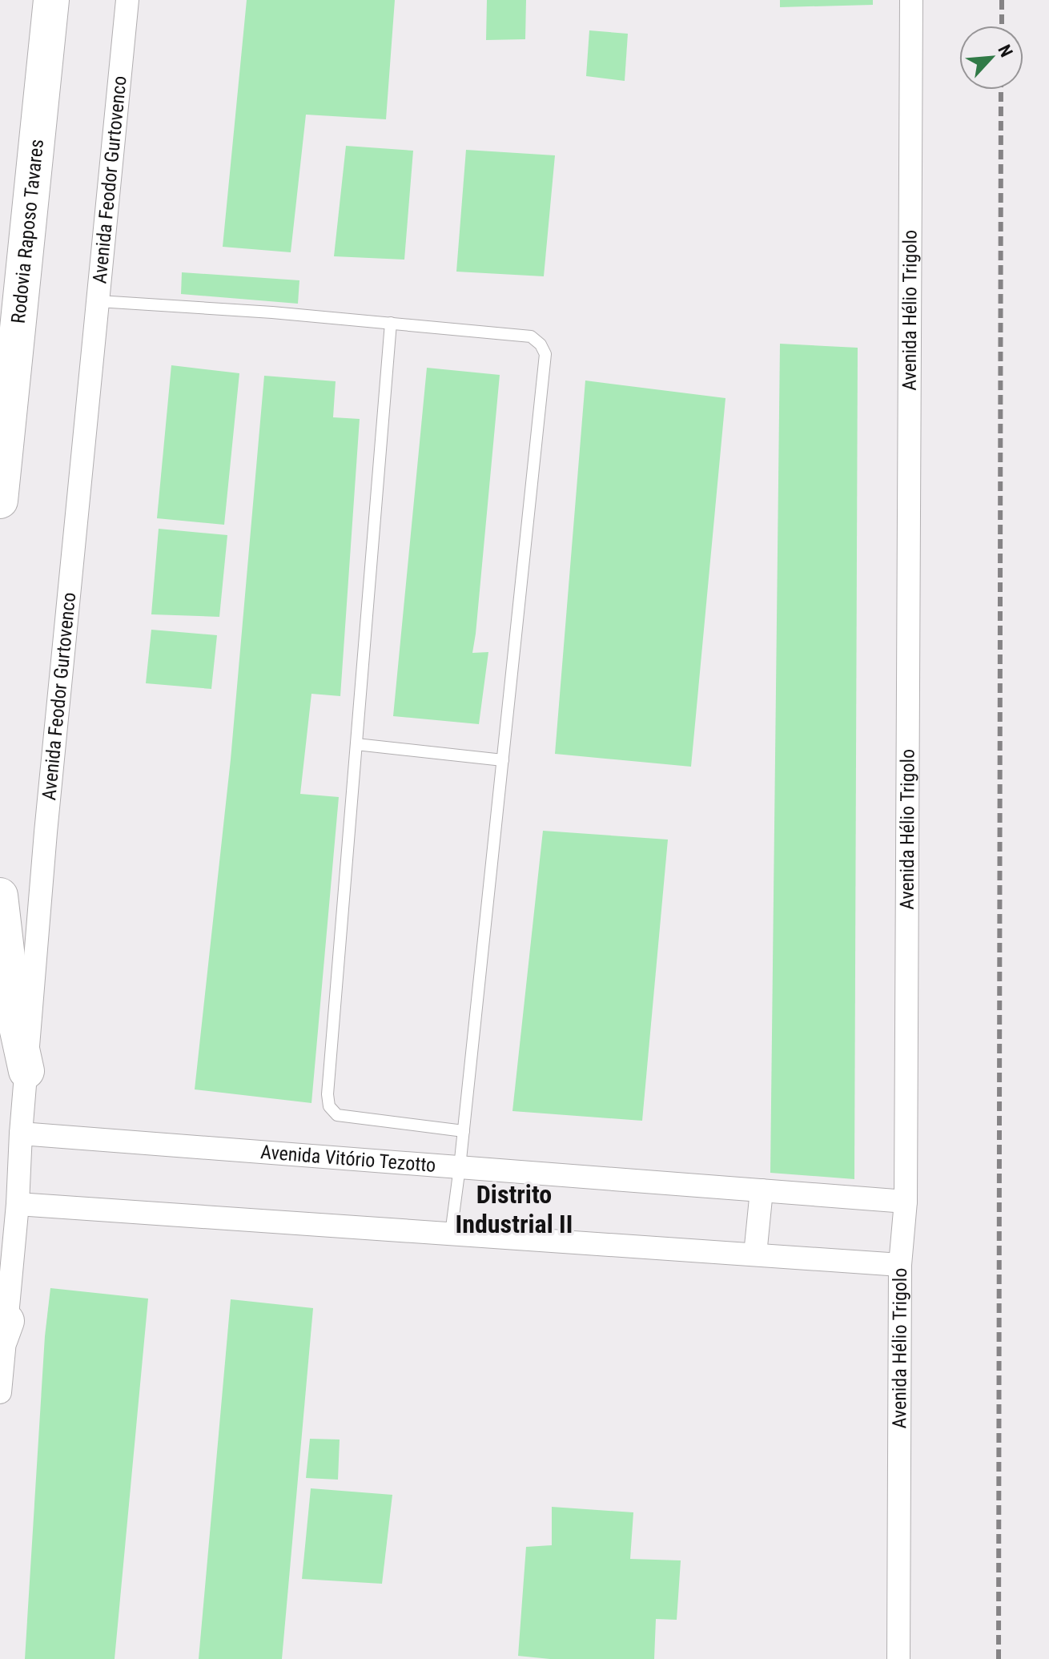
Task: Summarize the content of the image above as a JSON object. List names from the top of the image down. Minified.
{"streets":{"highway":["Rodovia Raposo Tavares"],"street":["Avenida Feodor Gurtovenco","Avenida Hélio Trigolo","Avenida Vitório Tezotto"]},"crossings":[["Avenida Feodor Gurtovenco","Avenida Vitório Tezotto"],["Avenida Hélio Trigolo","Avenida Vitório Tezotto"]],"districts":["Distrito Industrial II"],"north":"top right"}
